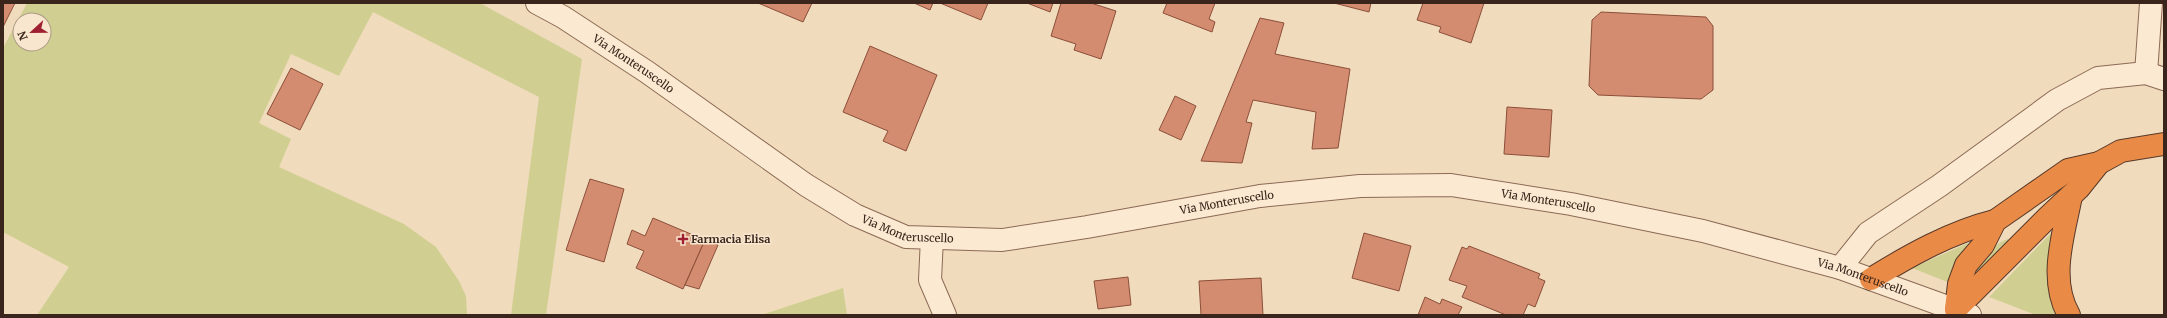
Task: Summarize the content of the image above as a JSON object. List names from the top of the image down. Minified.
{"streets":{"street":["Via Monteruscello"]},"places":{"health":["Farmacia Elisa"]},"north":"left"}
